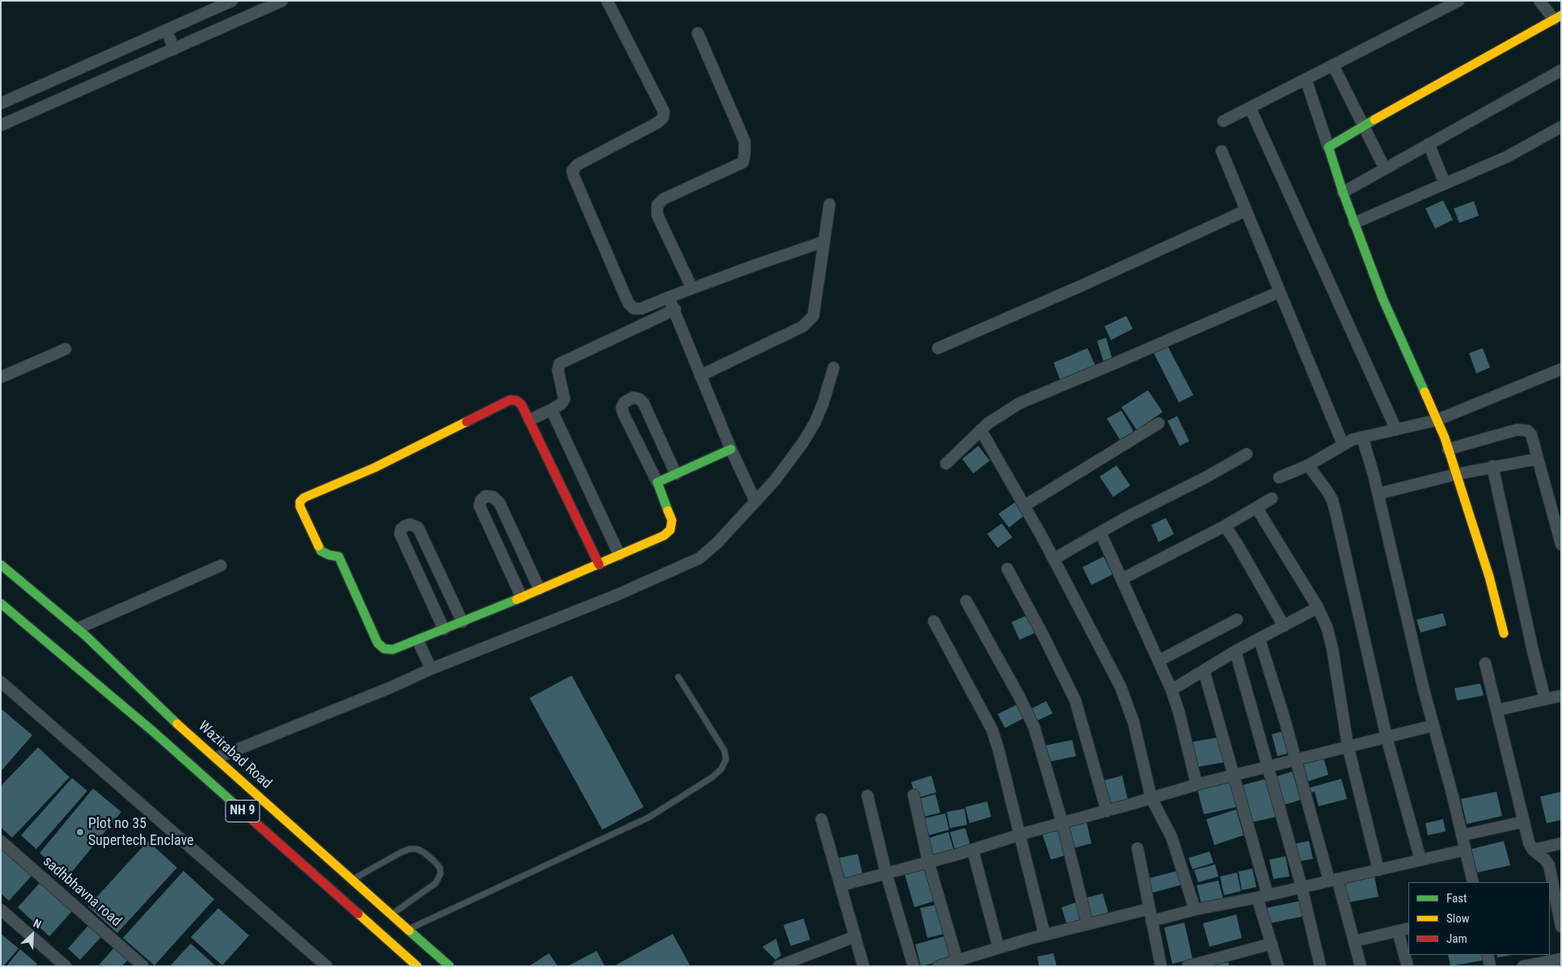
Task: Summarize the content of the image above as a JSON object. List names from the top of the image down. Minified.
{"streets":{"main road":["Wazirabad Road","NH 9"],"street":["sadhbhavna road"]},"places":["Plot no 35 Supertech Enclave"],"legend":["Fast","Slow","Jam"],"north":"top right"}
